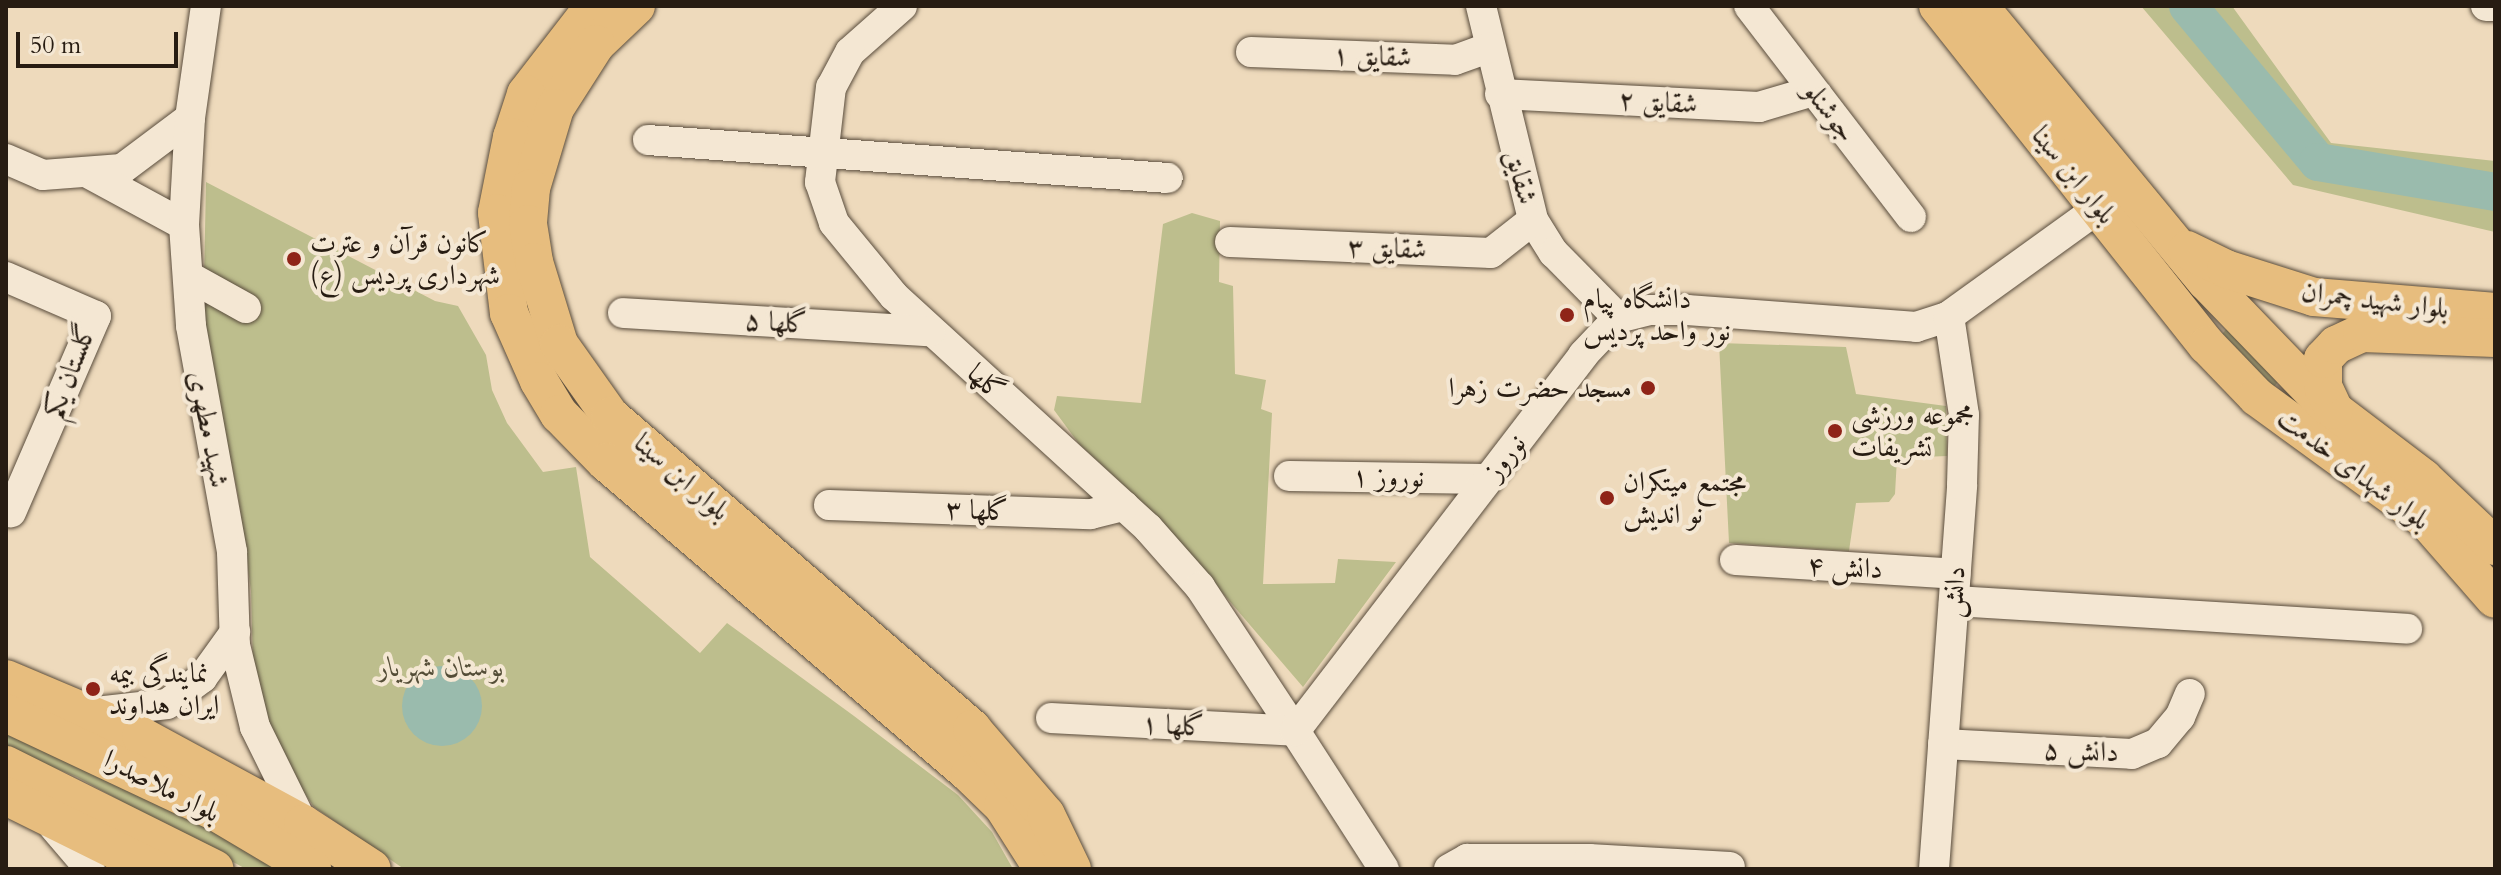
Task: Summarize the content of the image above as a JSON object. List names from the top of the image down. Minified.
{"streets":{"main road":["بلوار ابن سینا","بلوار شهید چمران","بلوار شهدای خدمت","بلوار ملاصدرا"],"street":["شقایق ۱","شقایق ۲","جوشنلو","شقایق","شقایق ۳","گلها ۵","گلستان یکم","گلها","شهید مطهری","نوروز","نوروز ۱","گلها ۳","دانش ۴","دانش","گلها ۱","دانش ۵"]},"crossings":[["شقایق ۱","شقایق"],["شقایق ۲","جوشنلو"],["شقایق ۲","شقایق"],["بلوار ابن سینا","بلوار شهید چمران"],["بلوار ابن سینا","بلوار شهدای خدمت"],["شقایق","شقایق ۳"],["شقایق","نوروز"],["بلوار شهید چمران","بلوار شهدای خدمت"],["گلها ۵","گلها"],["گلها","نوروز"],["گلها","گلها ۳"],["گلها","گلها ۱"],["نوروز","نوروز ۱"],["نوروز","گلها ۱"],["دانش ۴","دانش"],["دانش","دانش ۵"]],"parks":["بوستان شهریار"],"places":["کانون قرآن و عترت (ع) شهرداری پردیس","دانشگاه پیام نور واحد پردیس","مسجد حضرت زهرا","مجموعه ورزشی تشریفات","مجتمع میتکران نو اندیش","نمایندگی بیمه ایران هداوند"],"scale_bar":"50 m"}
